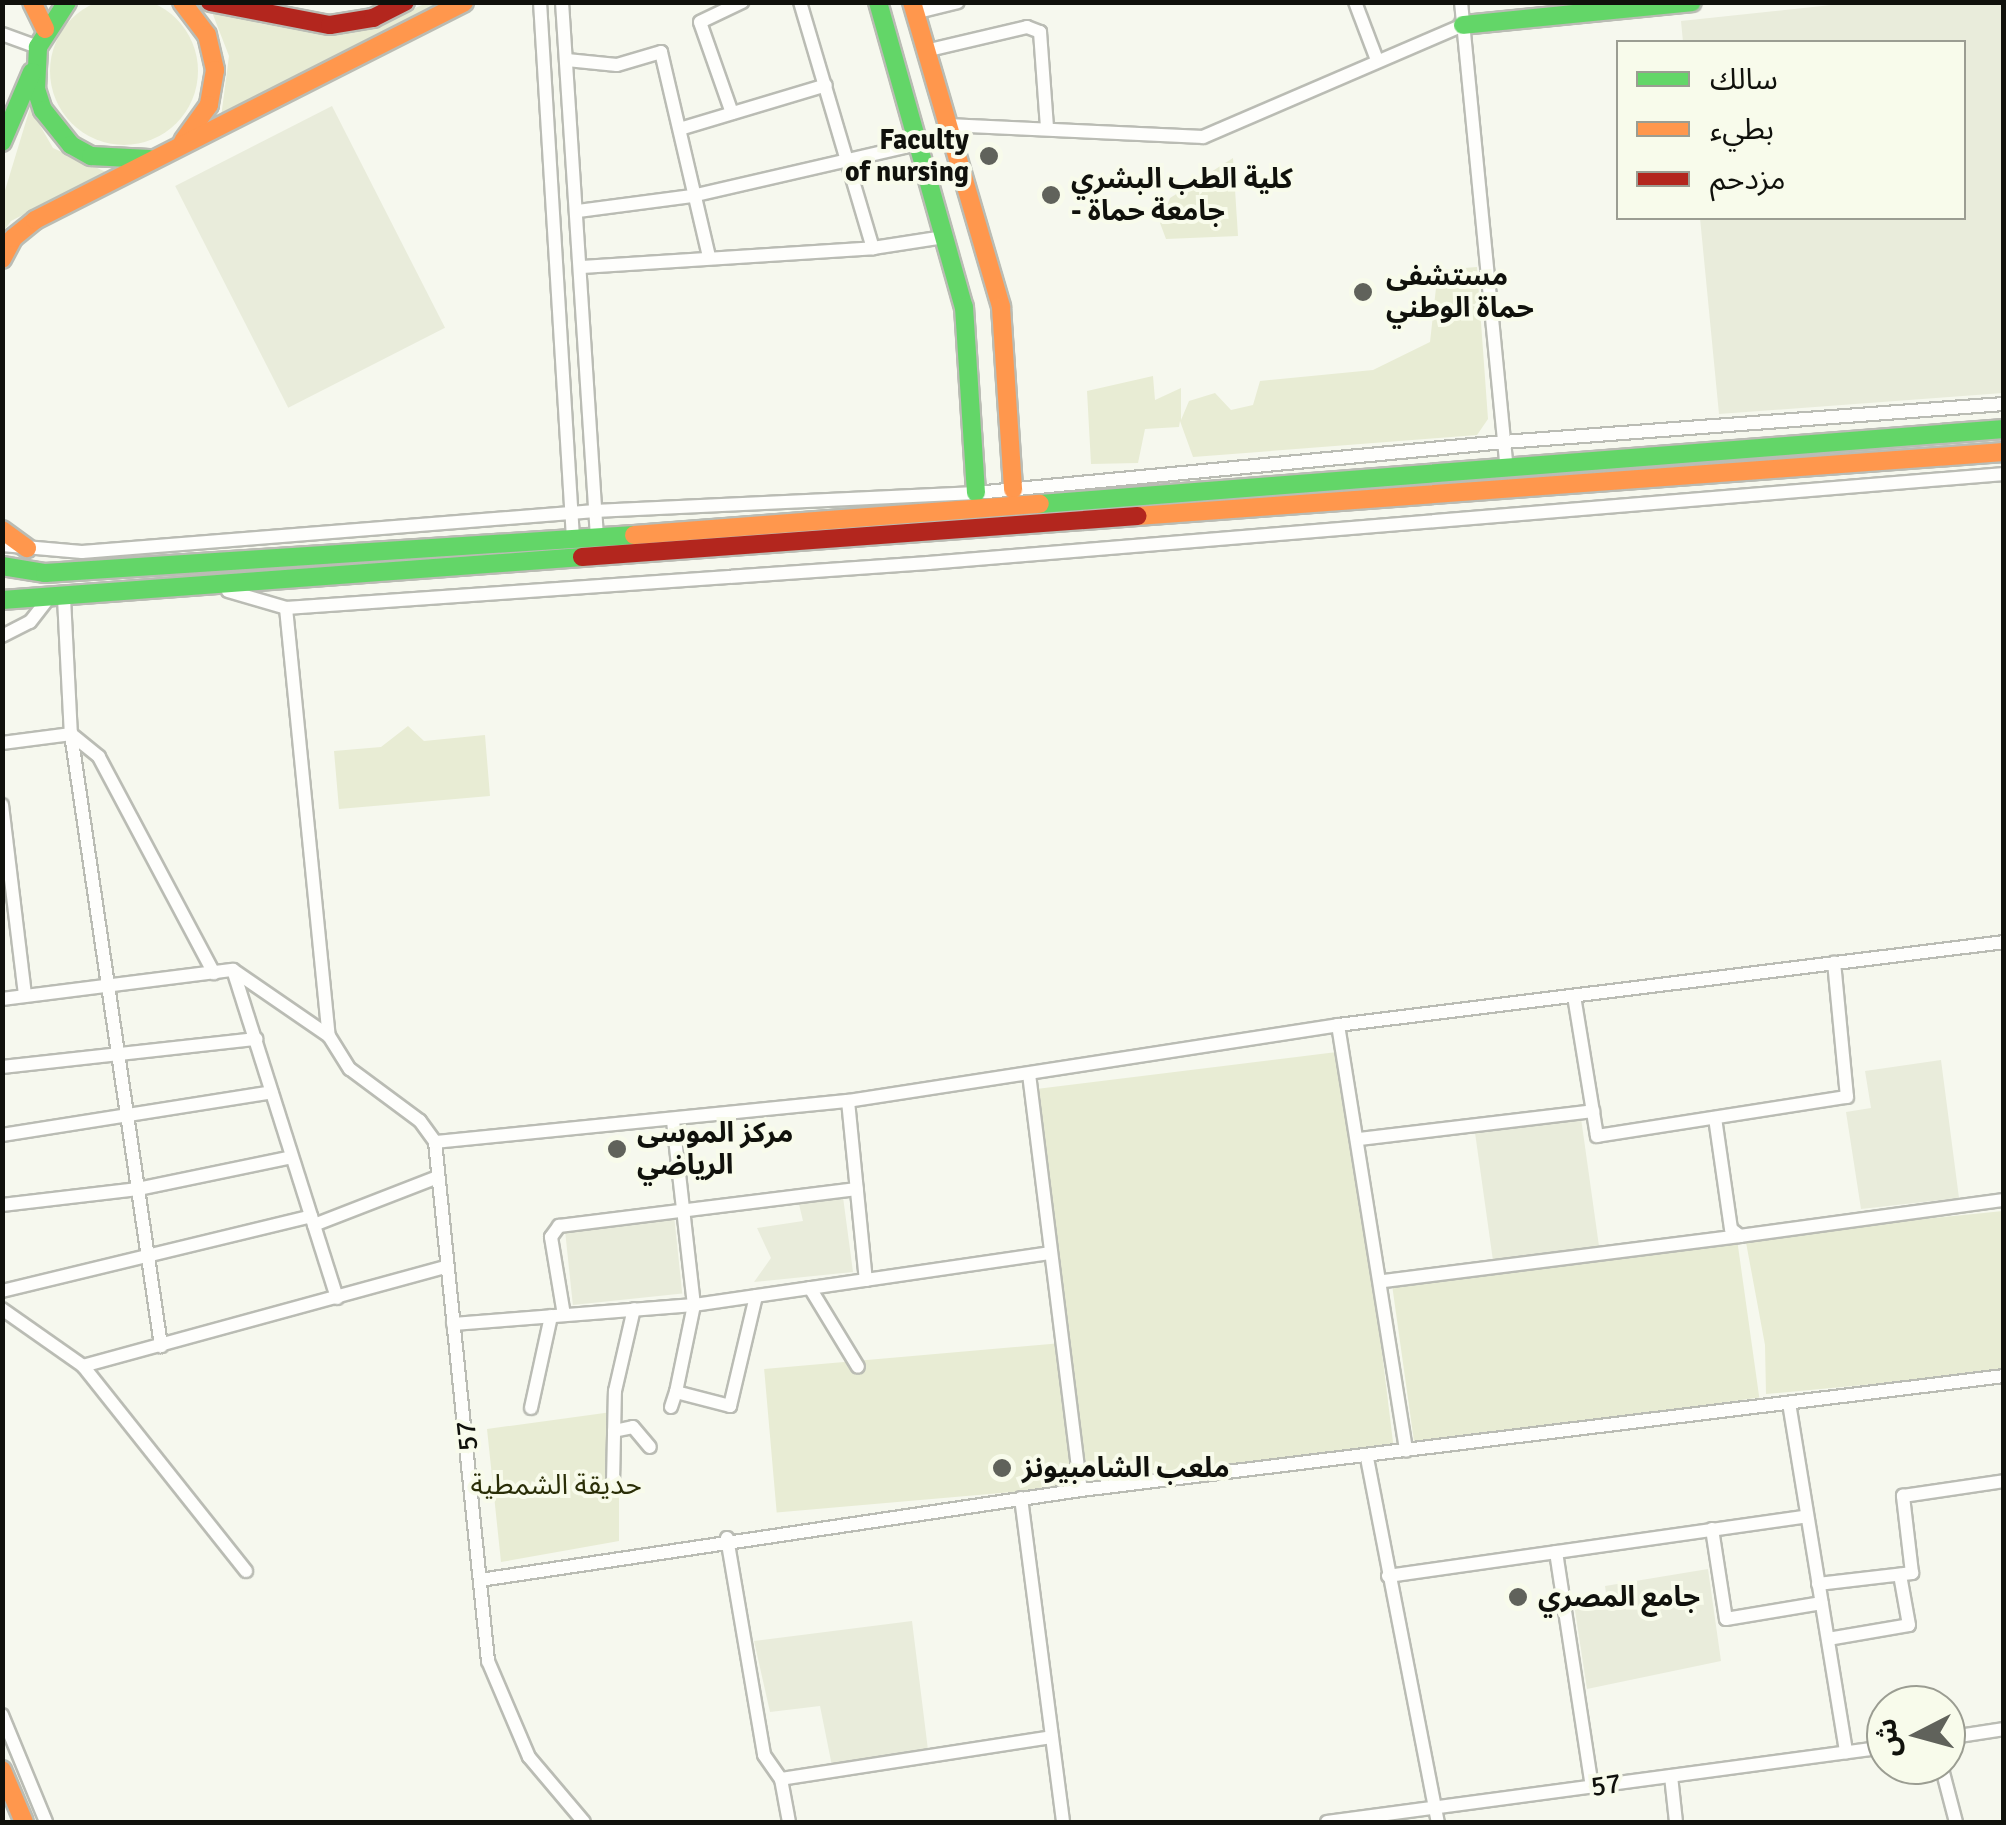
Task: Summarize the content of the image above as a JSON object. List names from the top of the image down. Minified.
{"streets":{"street":["57"]},"parks":["حديقة الشمطية"],"places":["Faculty of nursing","كلية الطب البشري - جامعة حماة","مستشفى حماة الوطني","مركز الموسى الرياضي","ملعب الشامبيونز","جامع المصري"],"legend":["سالك","بطيء","مزدحم"],"north":"left"}
